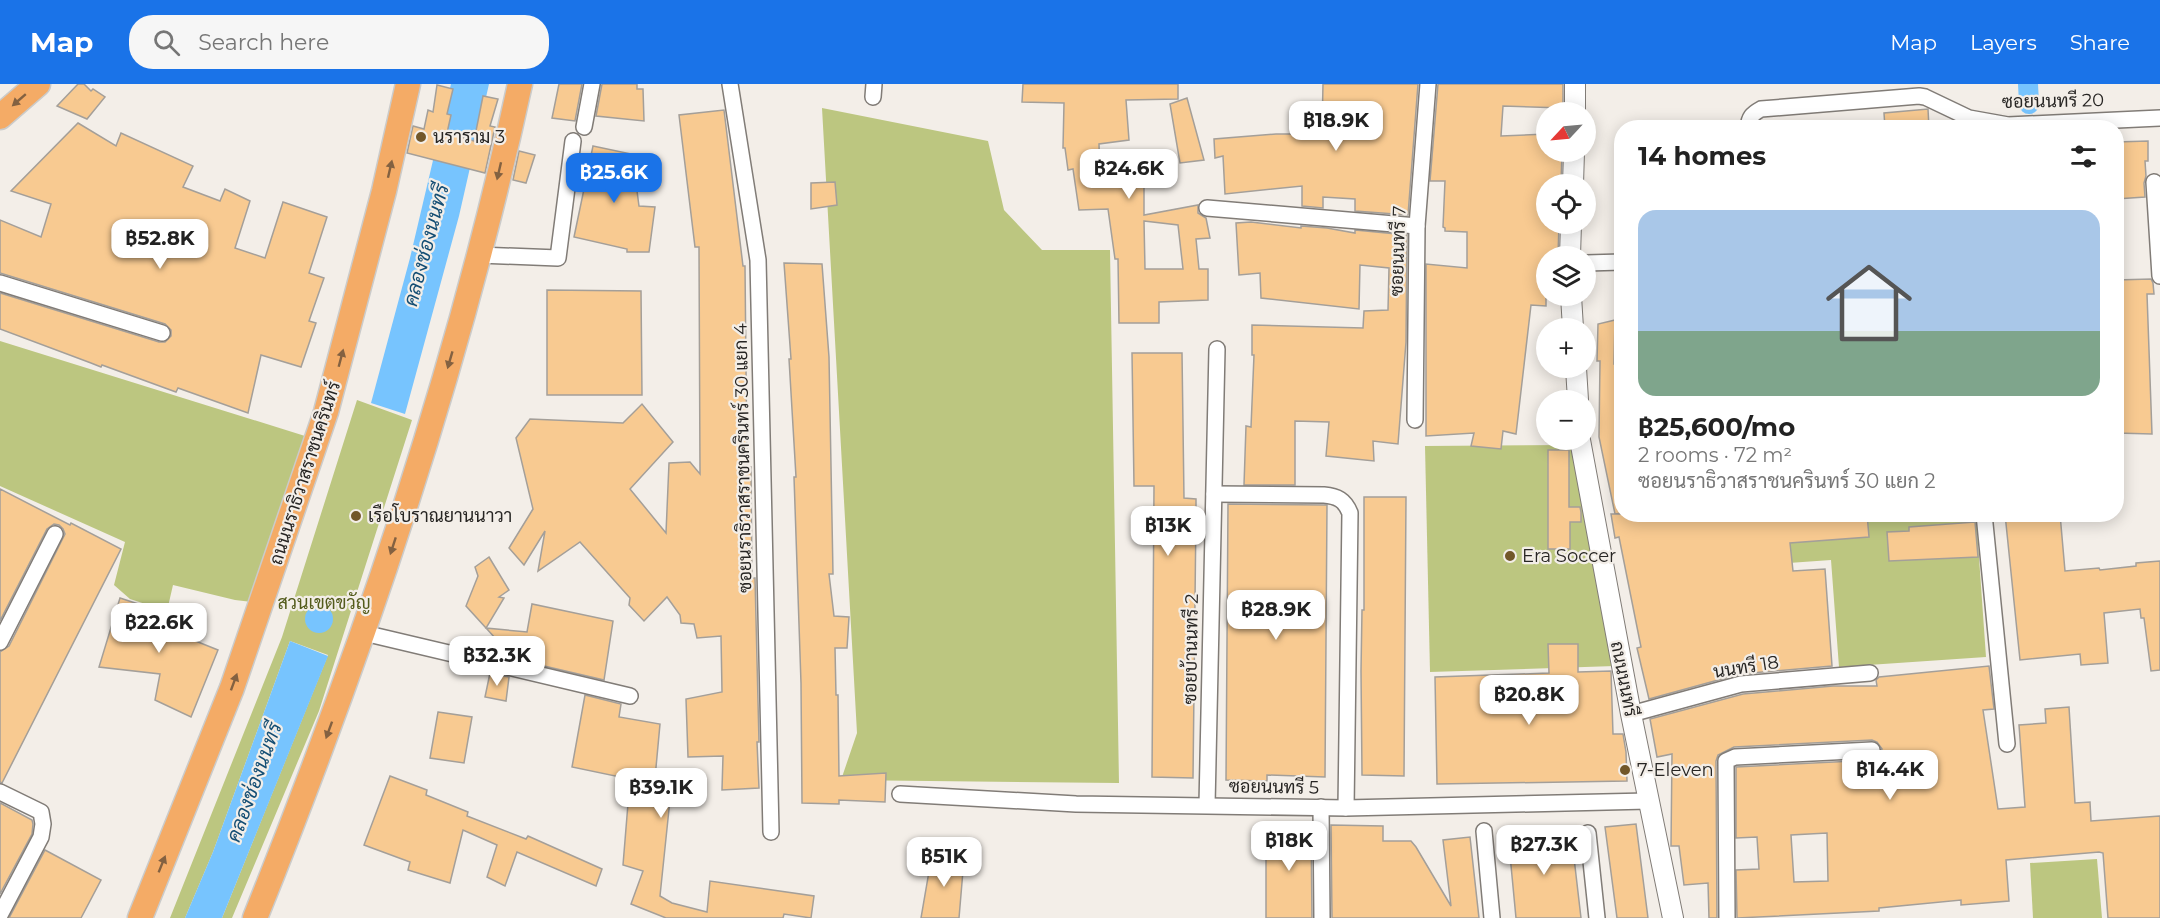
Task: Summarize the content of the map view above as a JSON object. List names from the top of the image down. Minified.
{"streets":{"main road":["ถนนนราธิวาสราชนครินทร์"],"street":["ซอยนนทรี 20","ซอยนนทรี 7","ซอยนราธิวาสราชนครินทร์ 30 แยก 4","ซอยบ้านนทรี 2","นนทรี 18","ถนนนนทรี","ซอยนนทรี 5"]},"crossings":[["ซอยบ้านนทรี 2","ซอยนนทรี 5"],["นนทรี 18","ถนนนนทรี"],["ถนนนนทรี","ซอยนนทรี 5"]],"water":["คลองช่องนนทรี"],"parks":["สวนเขตขวัญ"],"places":["นราราม 3","เรือโบราณยานนาวา","Era Soccer","7-Eleven"],"north":"bottom left","page":{"header":"Map","search":"Search here","nav":["Map","Layers","Share"],"price":["฿18.9K","฿24.6K","฿25.6K","฿52.8K","฿13K","฿28.9K","฿22.6K","฿32.3K","฿20.8K","฿14.4K","฿39.1K","฿18K","฿27.3K","฿51K"],"map_buttons":["+","−"],"heading":"14 homes","list":[{"name":"฿25,600/mo","note":"2 rooms · 72 m² · ซอยนราธิวาสราชนครินทร์ 30 แยก 2"}]}}
